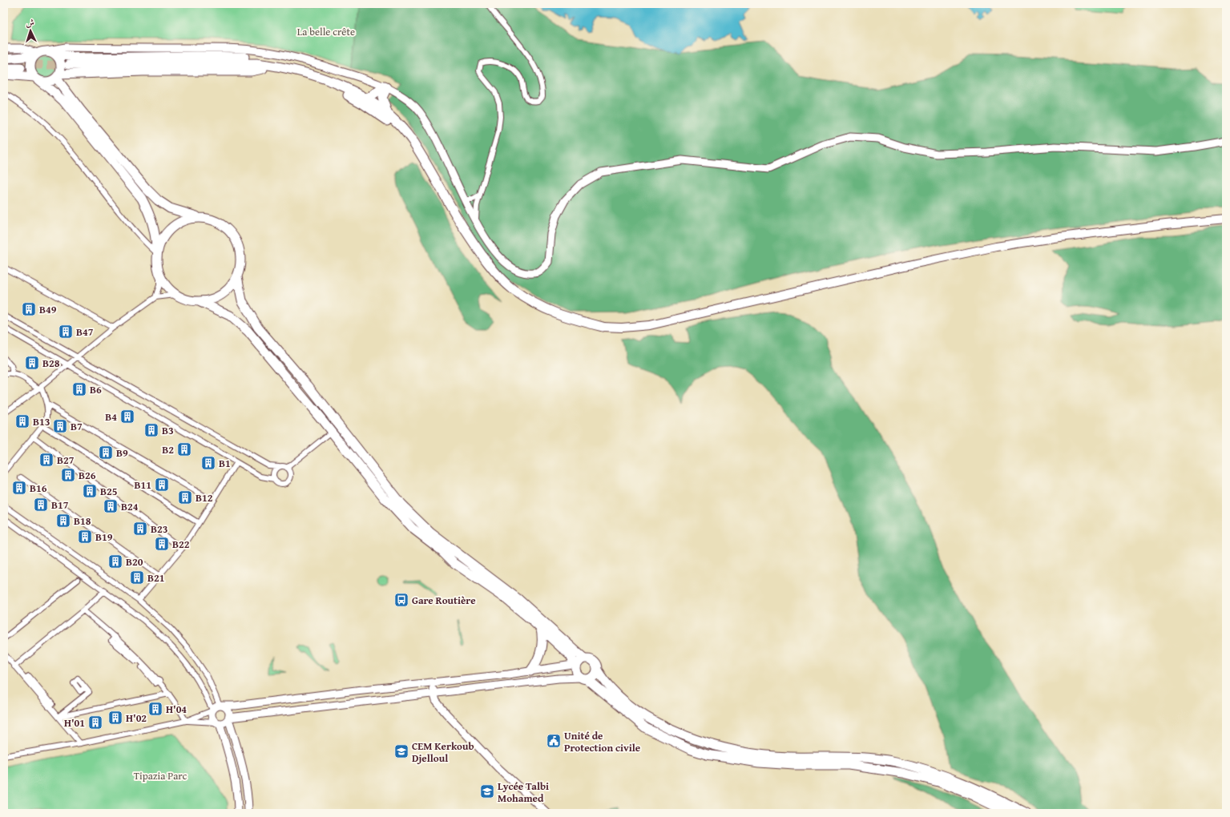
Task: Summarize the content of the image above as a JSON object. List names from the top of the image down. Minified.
{"parks":["La belle crête","Tipazia Parc"],"places":{"building":["B49","B47","B28","B6","B4","B13","B7","B3","B2","B9","B27","B1","B26","B11","B16","B25","B12","B17","B24","B18","B23","B19","B22","B20","B21","H'04","H'02","H'01"],"bus stop":["Gare Routière"],"public building":["Unité de Protection civile"],"school or university":["CEM Kerkoub Djelloul","Lycée Talbi Mohamed"]},"north":"top"}
